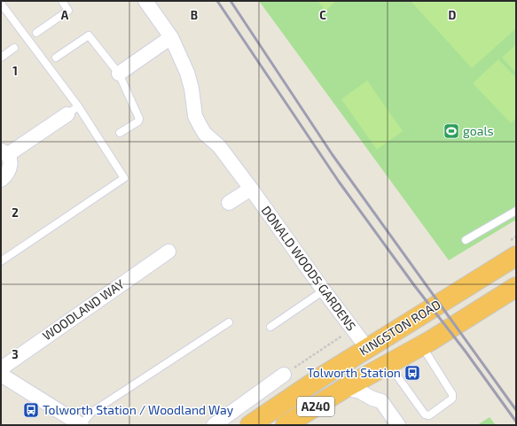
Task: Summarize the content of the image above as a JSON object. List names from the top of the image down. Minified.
{"streets":{"highway":["KINGSTON ROAD","A240"],"street":["DONALD WOODS GARDENS","WOODLAND WAY"]},"crossings":[["DONALD WOODS GARDENS","KINGSTON ROAD"]],"places":{"sports":["goals"],"bus stop":["Tolworth Station","Tolworth Station / Woodland Way"]},"grid":{"columns":["A","B","C","D"],"rows":["1","2","3"]}}
